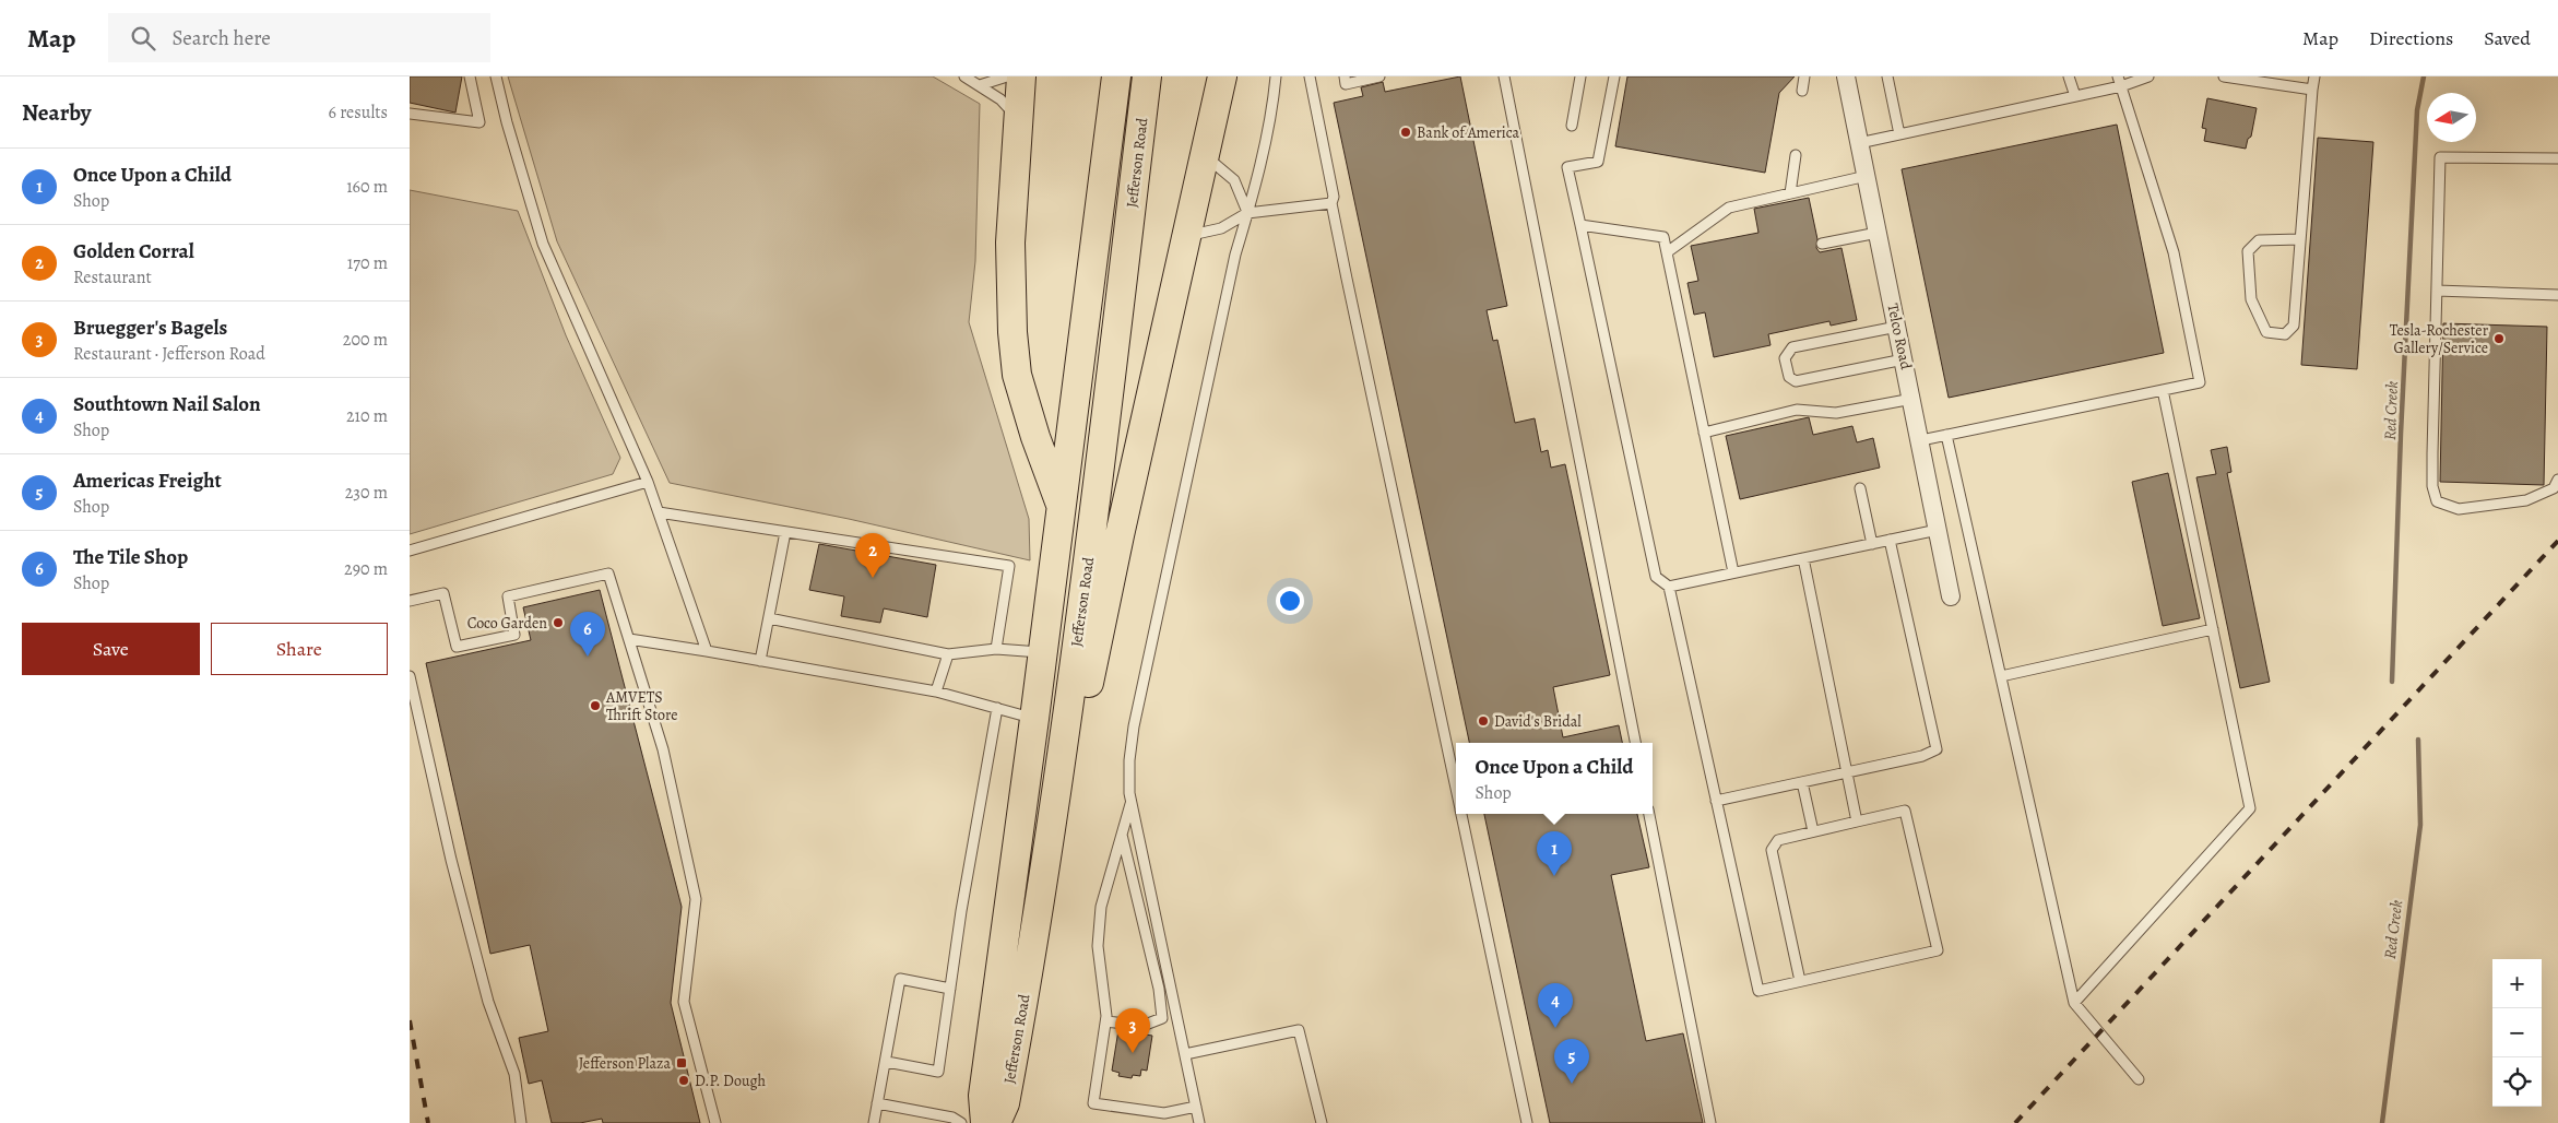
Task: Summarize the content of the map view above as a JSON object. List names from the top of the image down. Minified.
{"streets":{"main road":["Jefferson Road"],"street":["Telco Road"]},"water":["Red Creek"],"places":{"other":["Bank of America","Tesla-Rochester Gallery/Service","Coco Garden","AMVETS Thrift Store","David's Bridal","D.P. Dough"],"transit":["Jefferson Plaza"]},"north":"left","page":{"header":"Map","search":"Search here","nav":["Map","Directions","Saved"],"heading":["Nearby","6 results"],"list":[{"mark":"1","name":"Once Upon a Child","note":"Shop","value":"160 m"},{"mark":"2","name":"Golden Corral","note":"Restaurant","value":"170 m"},{"mark":"3","name":"Bruegger's Bagels","note":"Restaurant · Jefferson Road","value":"200 m"},{"mark":"4","name":"Southtown Nail Salon","note":"Shop","value":"210 m"},{"mark":"5","name":"Americas Freight","note":"Shop","value":"230 m"},{"mark":"6","name":"The Tile Shop","note":"Shop","value":"290 m"}],"pins":["2","6","1","4","3","5"],"buttons":["Save","Share"],"popup":["Once Upon a Child","Shop"],"map_buttons":["+","−"]}}
